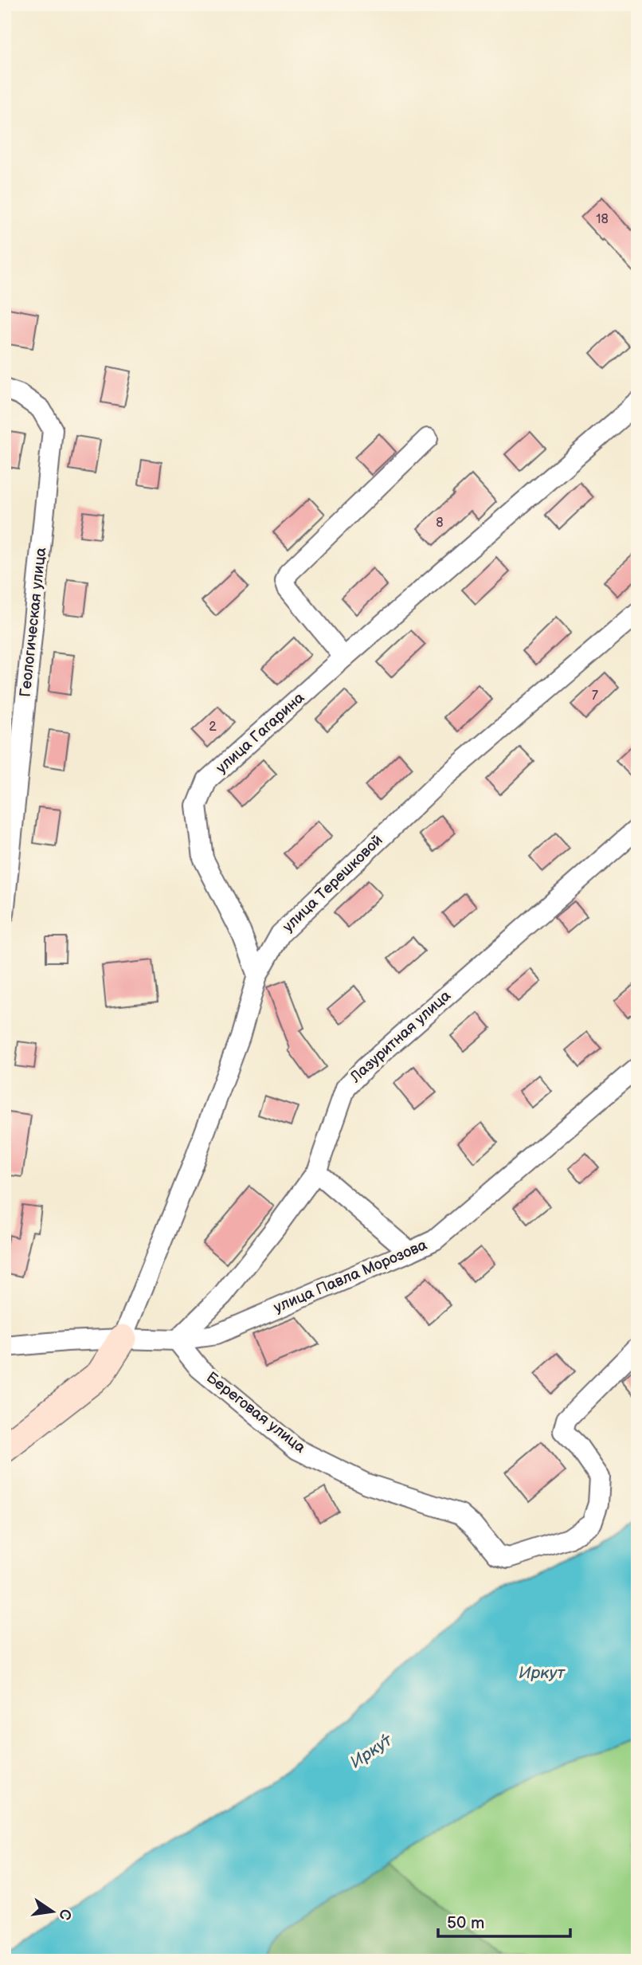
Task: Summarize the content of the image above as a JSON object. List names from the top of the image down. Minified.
{"streets":{"street":["Геологическая улица","улица Гагарина","улица Терешковой","Лазуритная улица","улица Павла Морозова","Береговая улица"]},"crossings":[["улица Гагарина","улица Терешковой"],["улица Терешковой","улица Павла Морозова"],["Лазуритная улица","улица Павла Морозова"],["Лазуритная улица","Береговая улица"],["улица Павла Морозова","Береговая улица"]],"water":["Иркут","Ирку́т"],"house_numbers":["18","8","7","2"],"scale_bar":"50 m","north":"right"}
